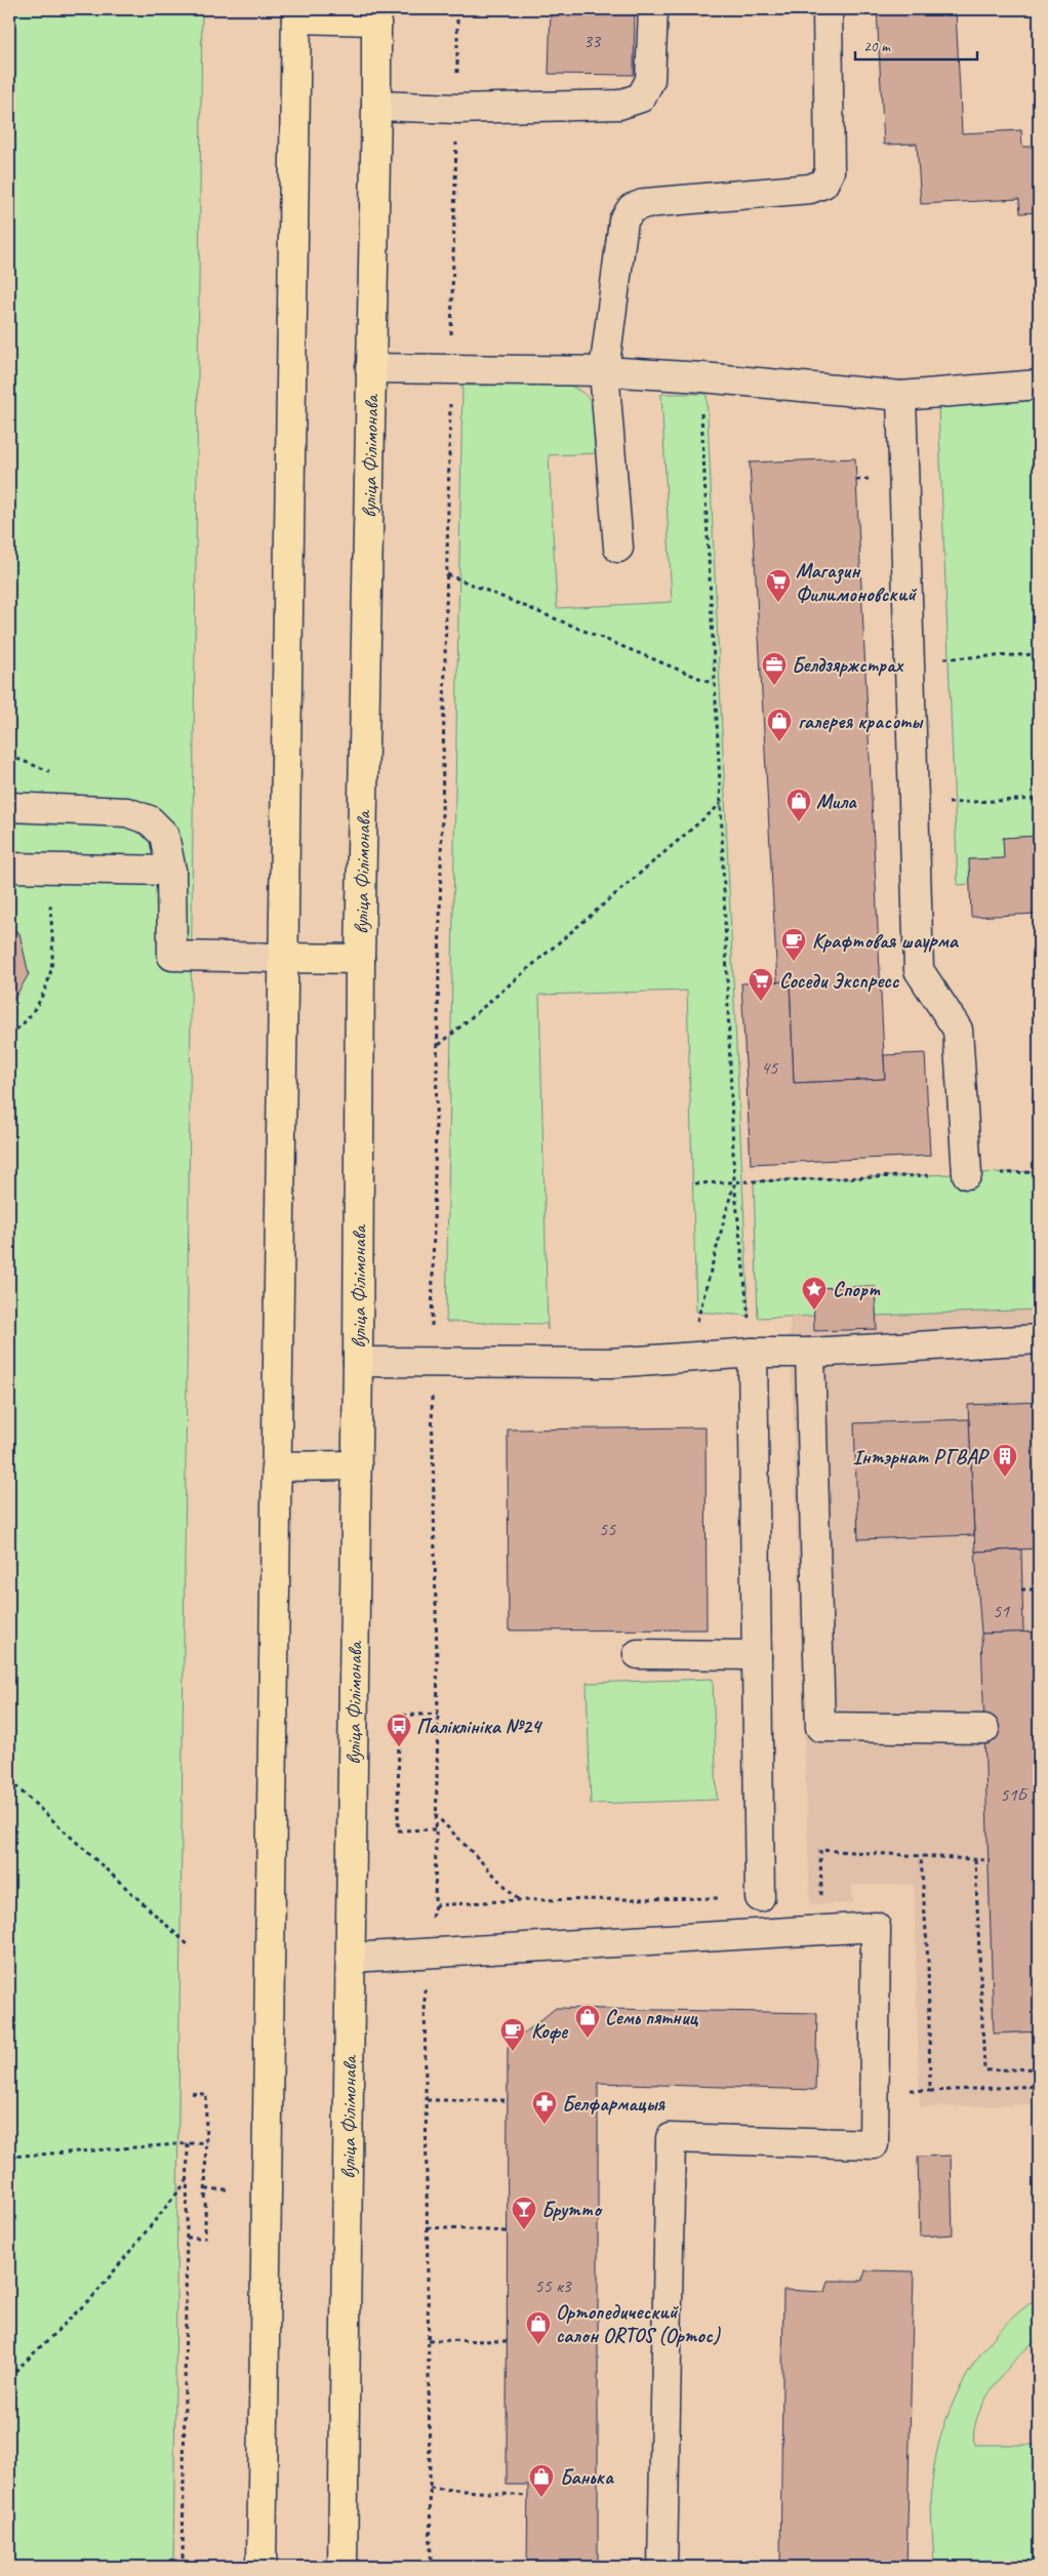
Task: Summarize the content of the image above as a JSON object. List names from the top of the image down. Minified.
{"streets":{"main road":["вуліца Філімонава"]},"places":{"supermarket":["Магазин Филимоновский","Соседи Экспресс"],"office":["Белдзяржстрах"],"shop":["галерея красоты","Мила","Семь пятниц","Ортопедический салон ORTOS (Ортос)","Банька"],"cafe":["Крафтовая шаурма","Кофе"],"place":["Спорт"],"building":["Інтэрнат РГВАР"],"bus stop":["Паліклініка №24"],"pharmacy":["Белфармацыя"],"bar":["Брутто"]},"house_numbers":["33","45","55","51","51Б","55 к3"],"scale_bar":"20 m"}
